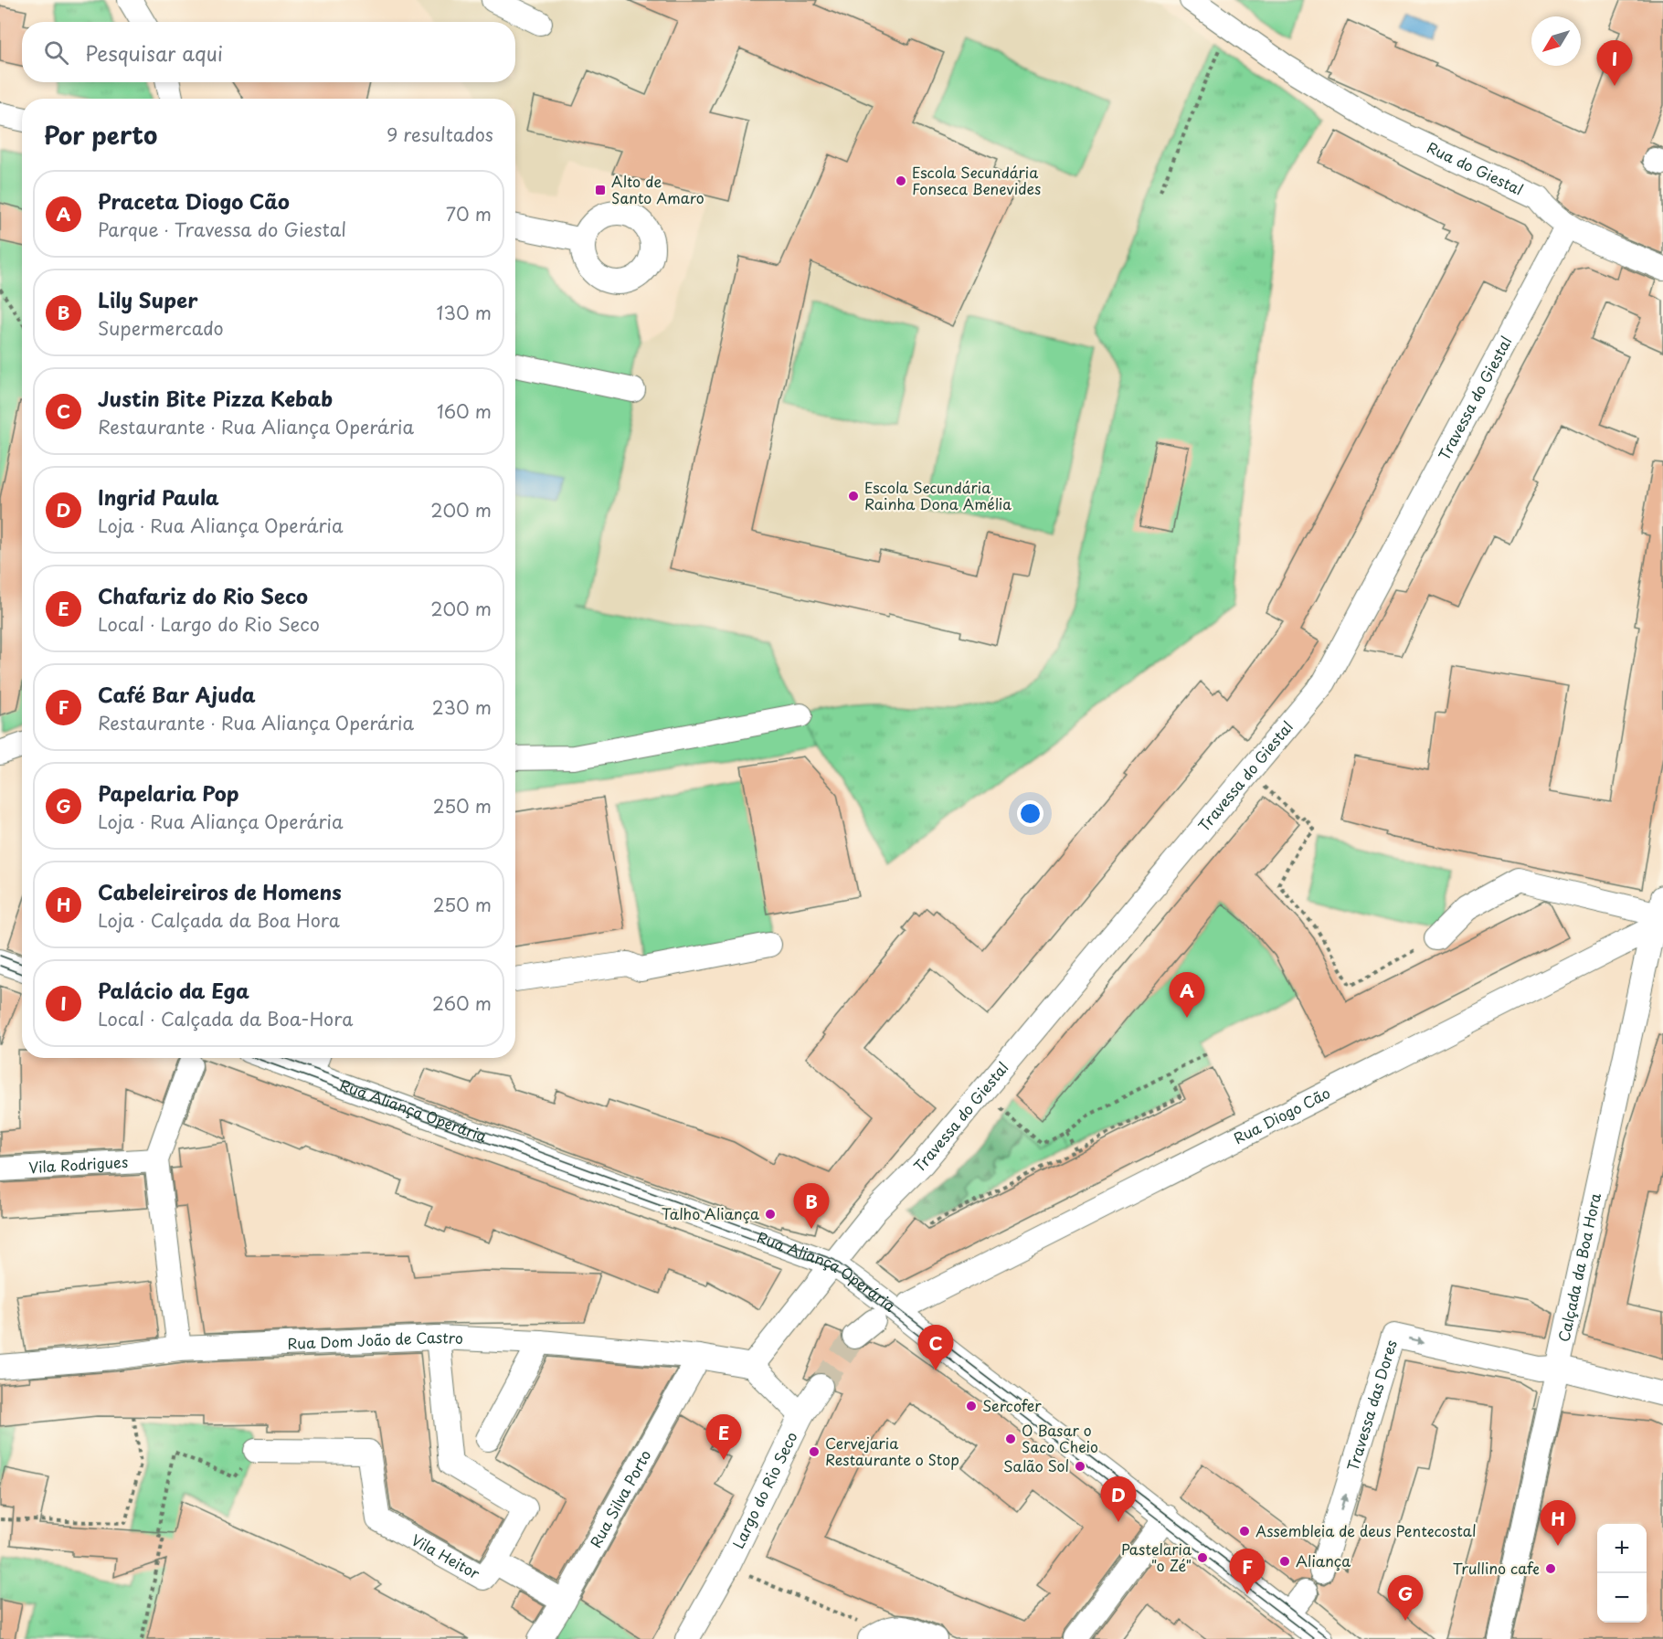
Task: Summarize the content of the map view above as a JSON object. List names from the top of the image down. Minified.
{"streets":{"street":["Rua do Giestal","Travessa do Giestal","Rua Aliança Operária","Rua Diogo Cão","Vila Rodrigues","Calçada da Boa Hora","Rua Dom João de Castro","Travessa das Dores","Largo do Rio Seco","Rua Silva Porto","Vila Heitor"]},"crossings":[["Rua do Giestal","Travessa do Giestal"],["Travessa do Giestal","Rua Aliança Operária"],["Rua Diogo Cão","Calçada da Boa Hora"],["Calçada da Boa Hora","Travessa das Dores"],["Rua Dom João de Castro","Largo do Rio Seco"],["Rua Dom João de Castro","Rua Silva Porto"],["Rua Silva Porto","Vila Heitor"]],"places":{"other":["Escola Secundária Fonseca Benevides","Escola Secundária Rainha Dona Amélia","Talho Aliança","Sercofer","O Basar o Saco Cheio","Cervejaria Restaurante o Stop","Salão Sol","Assembleia de deus Pentecostal","Pastelaria \"o Zé\"","Aliança","Trullino cafe"],"transit":["Alto de Santo Amaro"]},"north":"bottom left","page":{"search":"Pesquisar aqui","pins":["I","A","B","C","E","D","H","F","G"],"heading":["Por perto","9 resultados"],"list":[{"mark":"A","name":"Praceta Diogo Cão","note":"Parque · Travessa do Giestal","value":"70 m"},{"mark":"B","name":"Lily Super","note":"Supermercado","value":"130 m"},{"mark":"C","name":"Justin Bite Pizza Kebab","note":"Restaurante · Rua Aliança Operária","value":"160 m"},{"mark":"D","name":"Ingrid Paula","note":"Loja · Rua Aliança Operária","value":"200 m"},{"mark":"E","name":"Chafariz do Rio Seco","note":"Local · Largo do Rio Seco","value":"200 m"},{"mark":"F","name":"Café Bar Ajuda","note":"Restaurante · Rua Aliança Operária","value":"230 m"},{"mark":"G","name":"Papelaria Pop","note":"Loja · Rua Aliança Operária","value":"250 m"},{"mark":"H","name":"Cabeleireiros de Homens","note":"Loja · Calçada da Boa Hora","value":"250 m"},{"mark":"I","name":"Palácio da Ega","note":"Local · Calçada da Boa-Hora","value":"260 m"}],"map_buttons":["+","−"]}}
